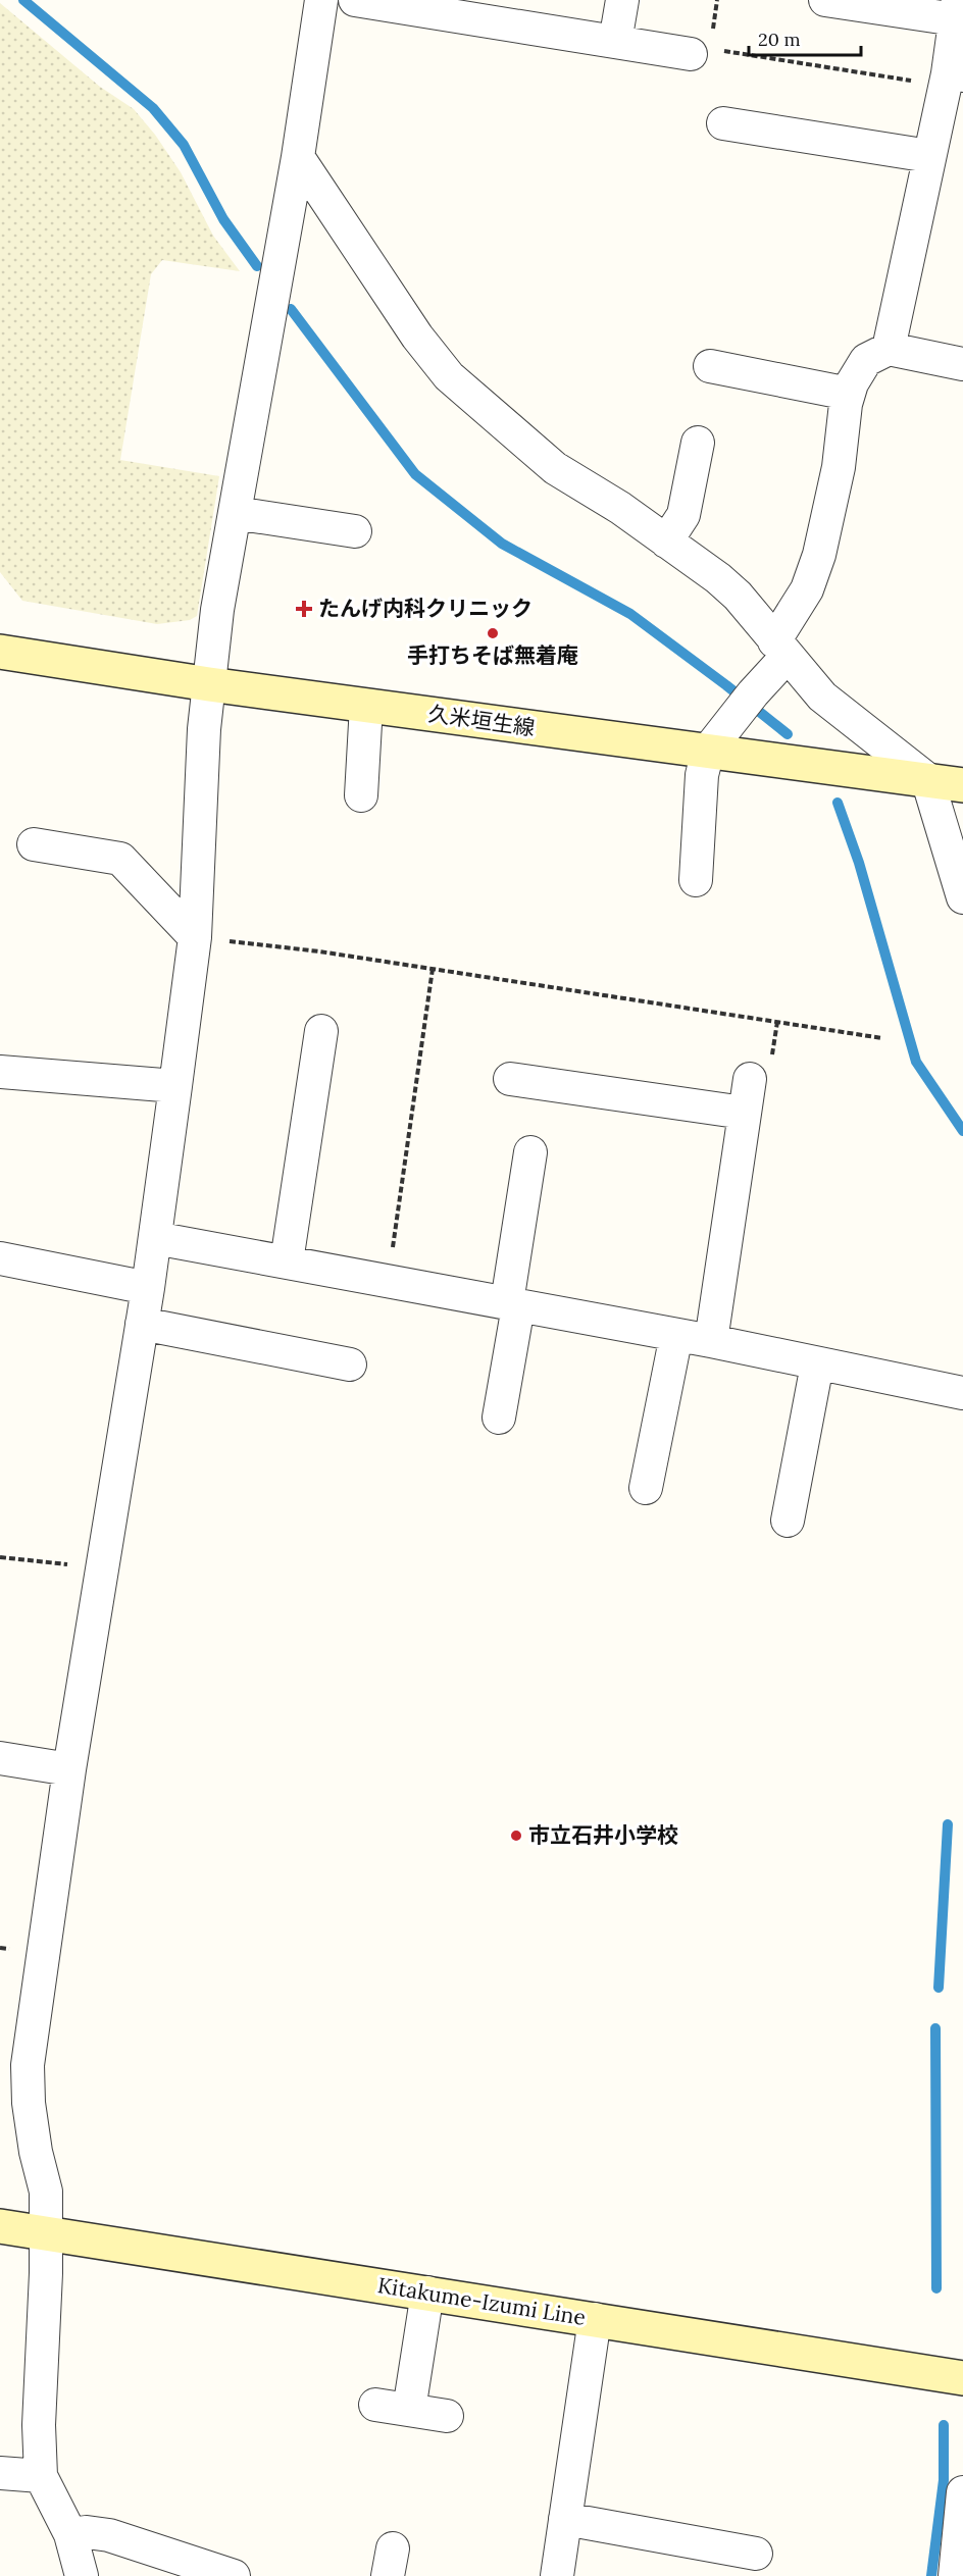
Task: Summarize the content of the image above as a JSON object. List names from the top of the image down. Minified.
{"streets":{"main road":["久米垣生線","Kitakume-Izumi Line"]},"places":{"health":["たんげ内科クリニック"],"other":["手打ちそば無着庵","市立石井小学校"]},"scale_bar":"20 m"}
